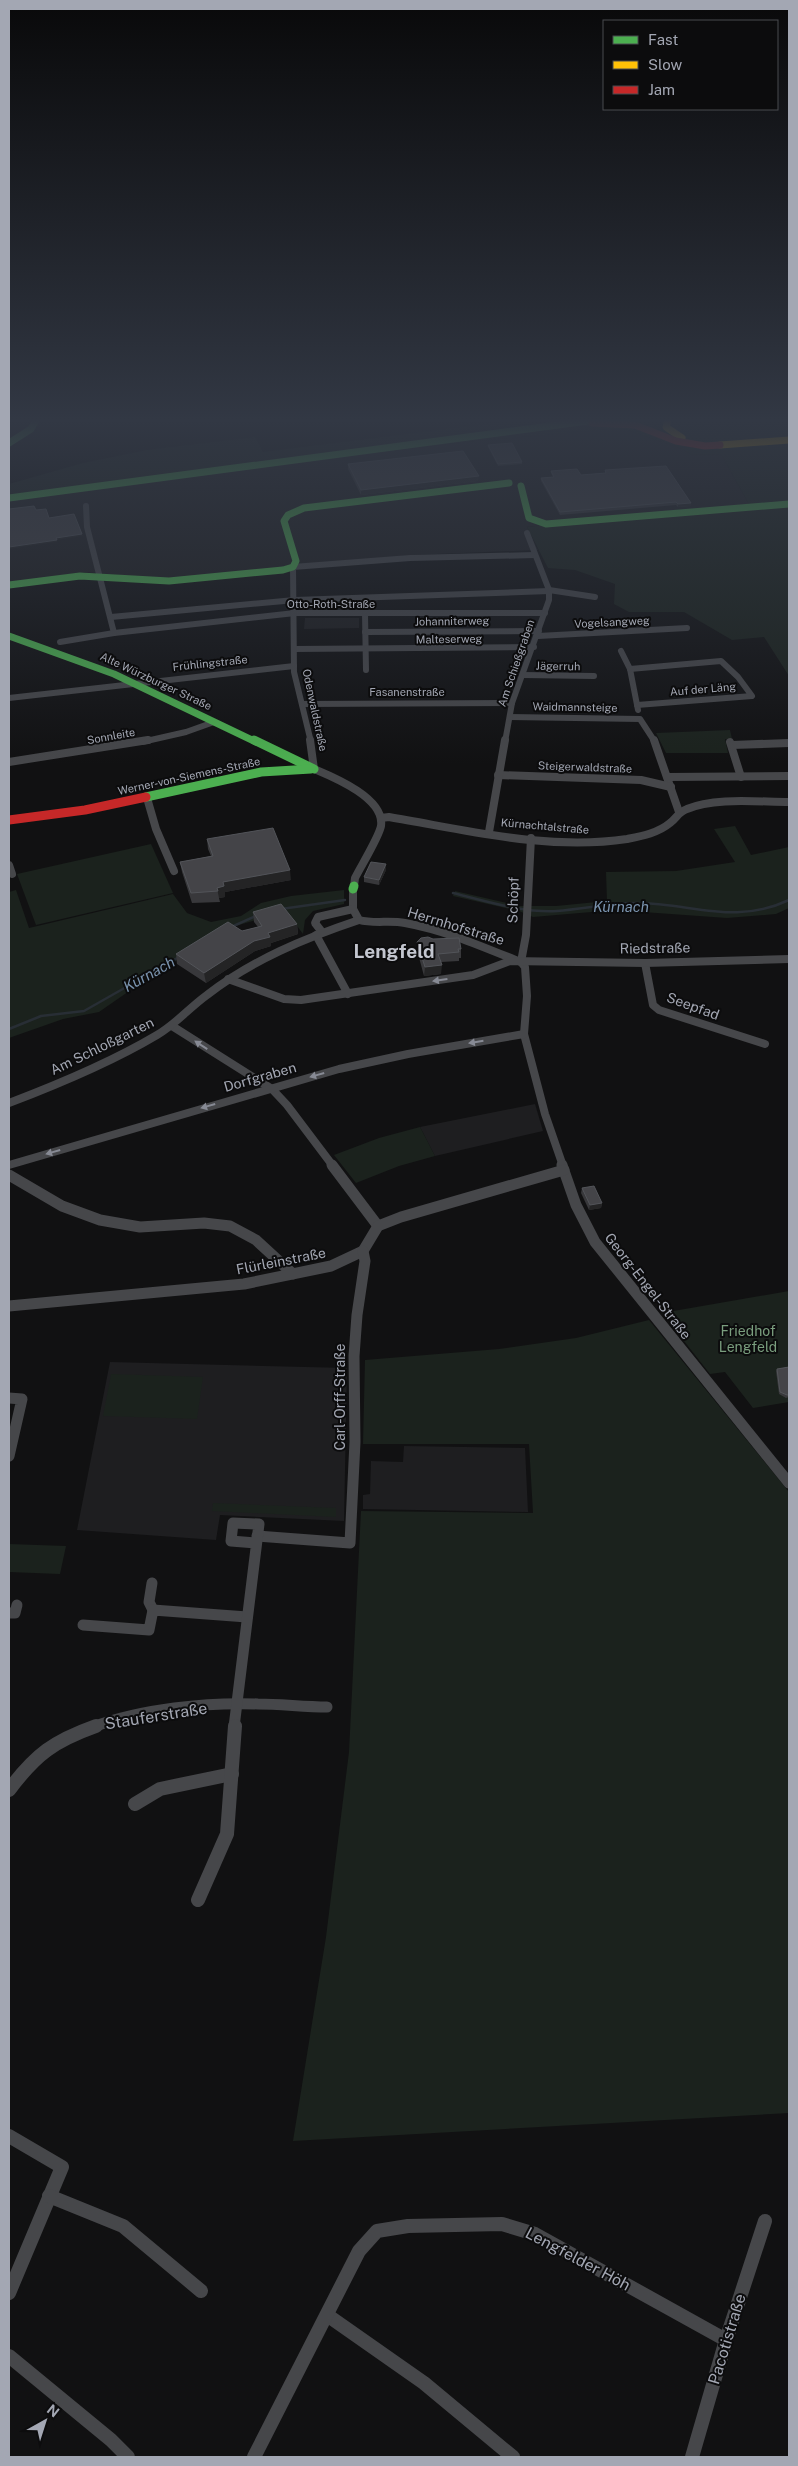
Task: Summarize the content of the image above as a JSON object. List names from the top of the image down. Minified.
{"streets":{"main road":["Alte Würzburger Straße","Werner-von-Siemens-Straße"],"street":["Otto-Roth-Straße","Johanniterweg","Vogelsangweg","Malteserweg","Frühlingstraße","Am Schießgraben","Jägerruh","Auf der Läng","Fasanenstraße","Waidmannsteige","Odenwaldstraße","Sonnleite","Steigerwaldstraße","Kürnachtalstraße","Schöpf","Herrnhofstraße","Riedstraße","Seepfad","Am Schloßgarten","Dorfgraben","Flürleinstraße","Georg-Engel-Straße","Carl-Orff-Straße","Stauferstraße","Lengfelder Höh","Pacotistraße"]},"crossings":[["Otto-Roth-Straße","Am Schießgraben"],["Otto-Roth-Straße","Odenwaldstraße"],["Johanniterweg","Vogelsangweg"],["Johanniterweg","Am Schießgraben"],["Vogelsangweg","Am Schießgraben"],["Malteserweg","Am Schießgraben"],["Malteserweg","Odenwaldstraße"],["Frühlingstraße","Alte Würzburger Straße"],["Frühlingstraße","Odenwaldstraße"],["Am Schießgraben","Jägerruh"],["Am Schießgraben","Fasanenstraße"],["Am Schießgraben","Waidmannsteige"],["Am Schießgraben","Steigerwaldstraße"],["Am Schießgraben","Kürnachtalstraße"],["Alte Würzburger Straße","Sonnleite"],["Alte Würzburger Straße","Werner-von-Siemens-Straße"],["Auf der Läng","Waidmannsteige"],["Fasanenstraße","Odenwaldstraße"],["Waidmannsteige","Steigerwaldstraße"],["Waidmannsteige","Kürnachtalstraße"],["Odenwaldstraße","Werner-von-Siemens-Straße"],["Werner-von-Siemens-Straße","Kürnachtalstraße"],["Kürnachtalstraße","Schöpf"],["Schöpf","Herrnhofstraße"],["Schöpf","Riedstraße"],["Schöpf","Georg-Engel-Straße"],["Herrnhofstraße","Riedstraße"],["Herrnhofstraße","Am Schloßgarten"],["Herrnhofstraße","Georg-Engel-Straße"],["Riedstraße","Seepfad"],["Riedstraße","Georg-Engel-Straße"],["Dorfgraben","Georg-Engel-Straße"],["Flürleinstraße","Carl-Orff-Straße"],["Lengfelder Höh","Pacotistraße"]],"districts":["Lengfeld"],"water":["Kürnach"],"parks":["Friedhof Lengfeld"],"legend":["Fast","Slow","Jam"],"north":"top right"}
